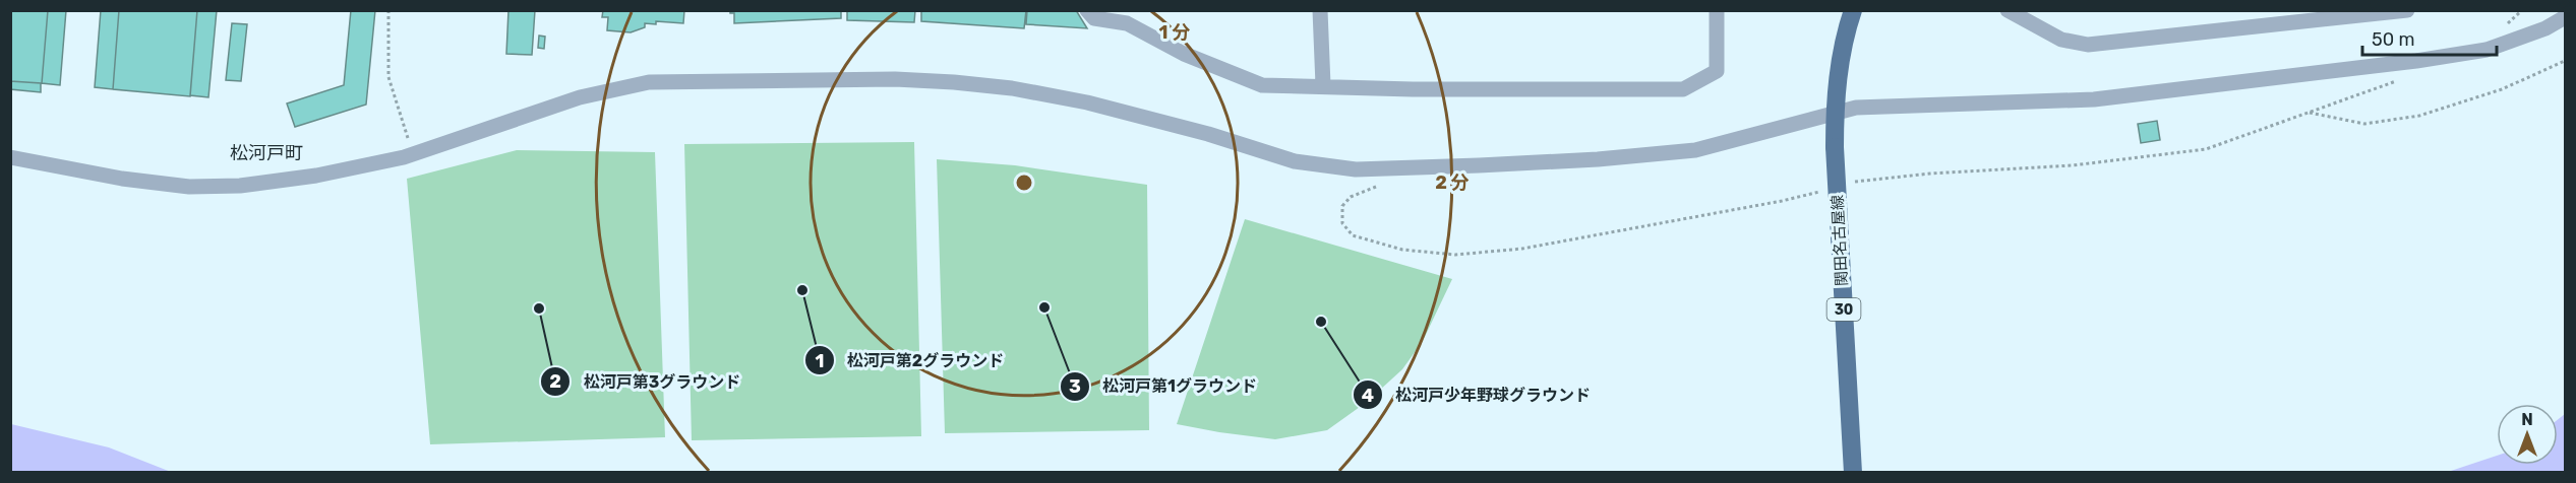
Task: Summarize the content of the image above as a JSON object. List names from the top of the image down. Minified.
{"streets":{"main road":["関田名古屋線","30"]},"districts":["松河戸町"],"places":["松河戸第2グラウンド","松河戸第1グラウンド","松河戸第3グラウンド","松河戸少年野球グラウンド"],"scale_bar":"50 m","north":"top","rings":["1 分","2 分"]}
